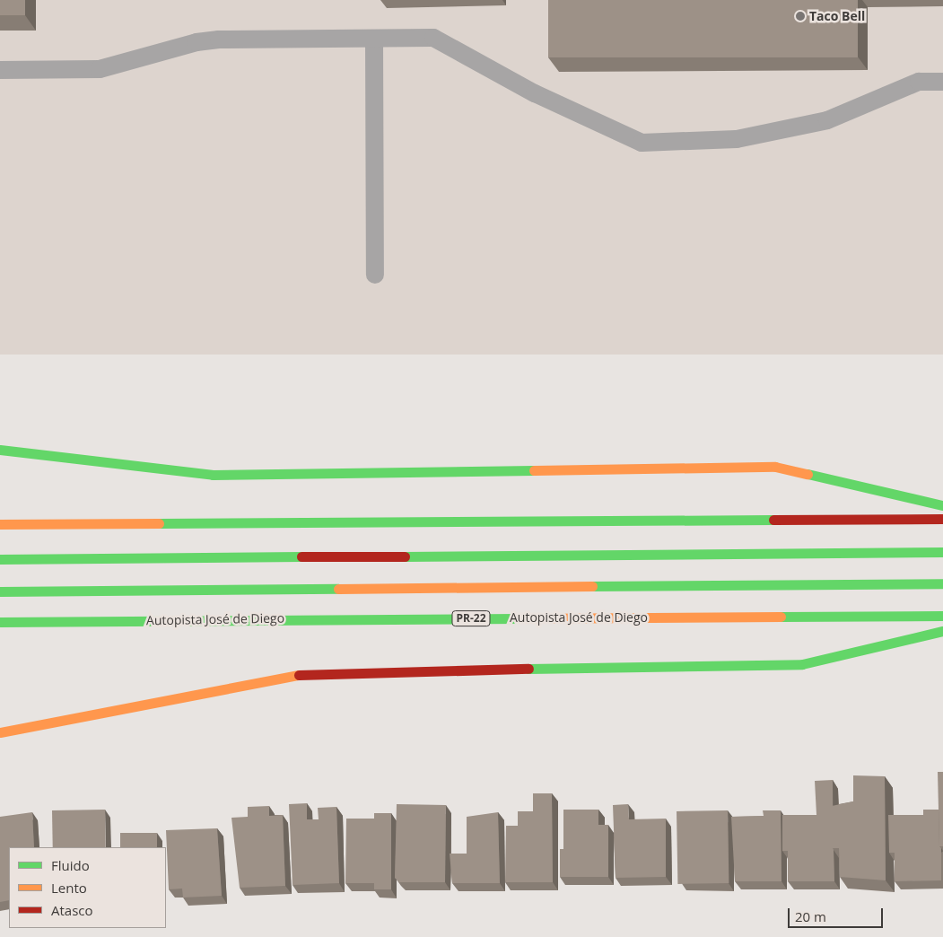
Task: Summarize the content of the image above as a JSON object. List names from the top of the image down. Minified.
{"streets":{"highway":["Autopista José de Diego","PR-22"]},"places":["Taco Bell"],"legend":["Fluido","Lento","Atasco"],"scale_bar":"20 m"}
